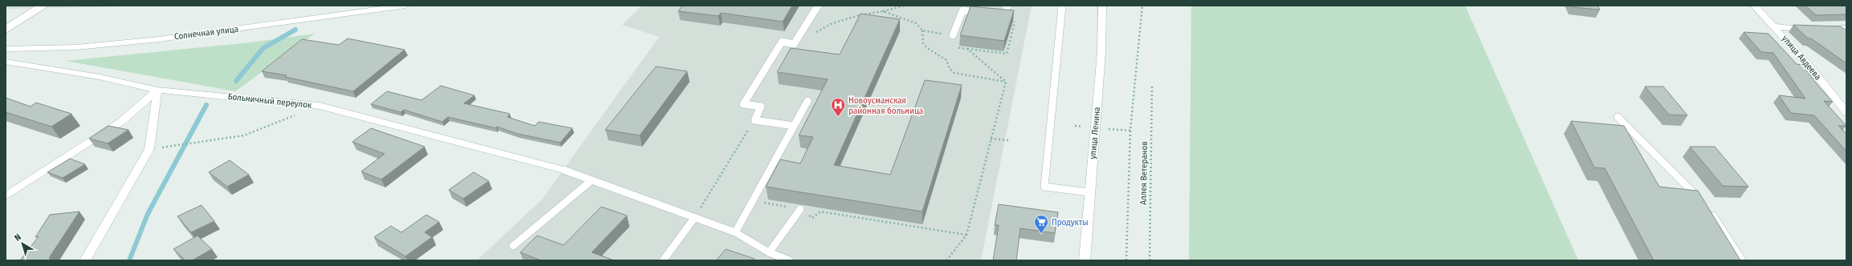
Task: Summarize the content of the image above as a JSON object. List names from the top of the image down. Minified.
{"streets":{"street":["Солнечная улица","улица Авдеева","Больничный переулок","улица Ленина"],"path":["Аллея Ветеранов"]},"places":{"hospital":["Новоусманская районная больница"],"supermarket":["Продукты"]},"north":"top left"}
